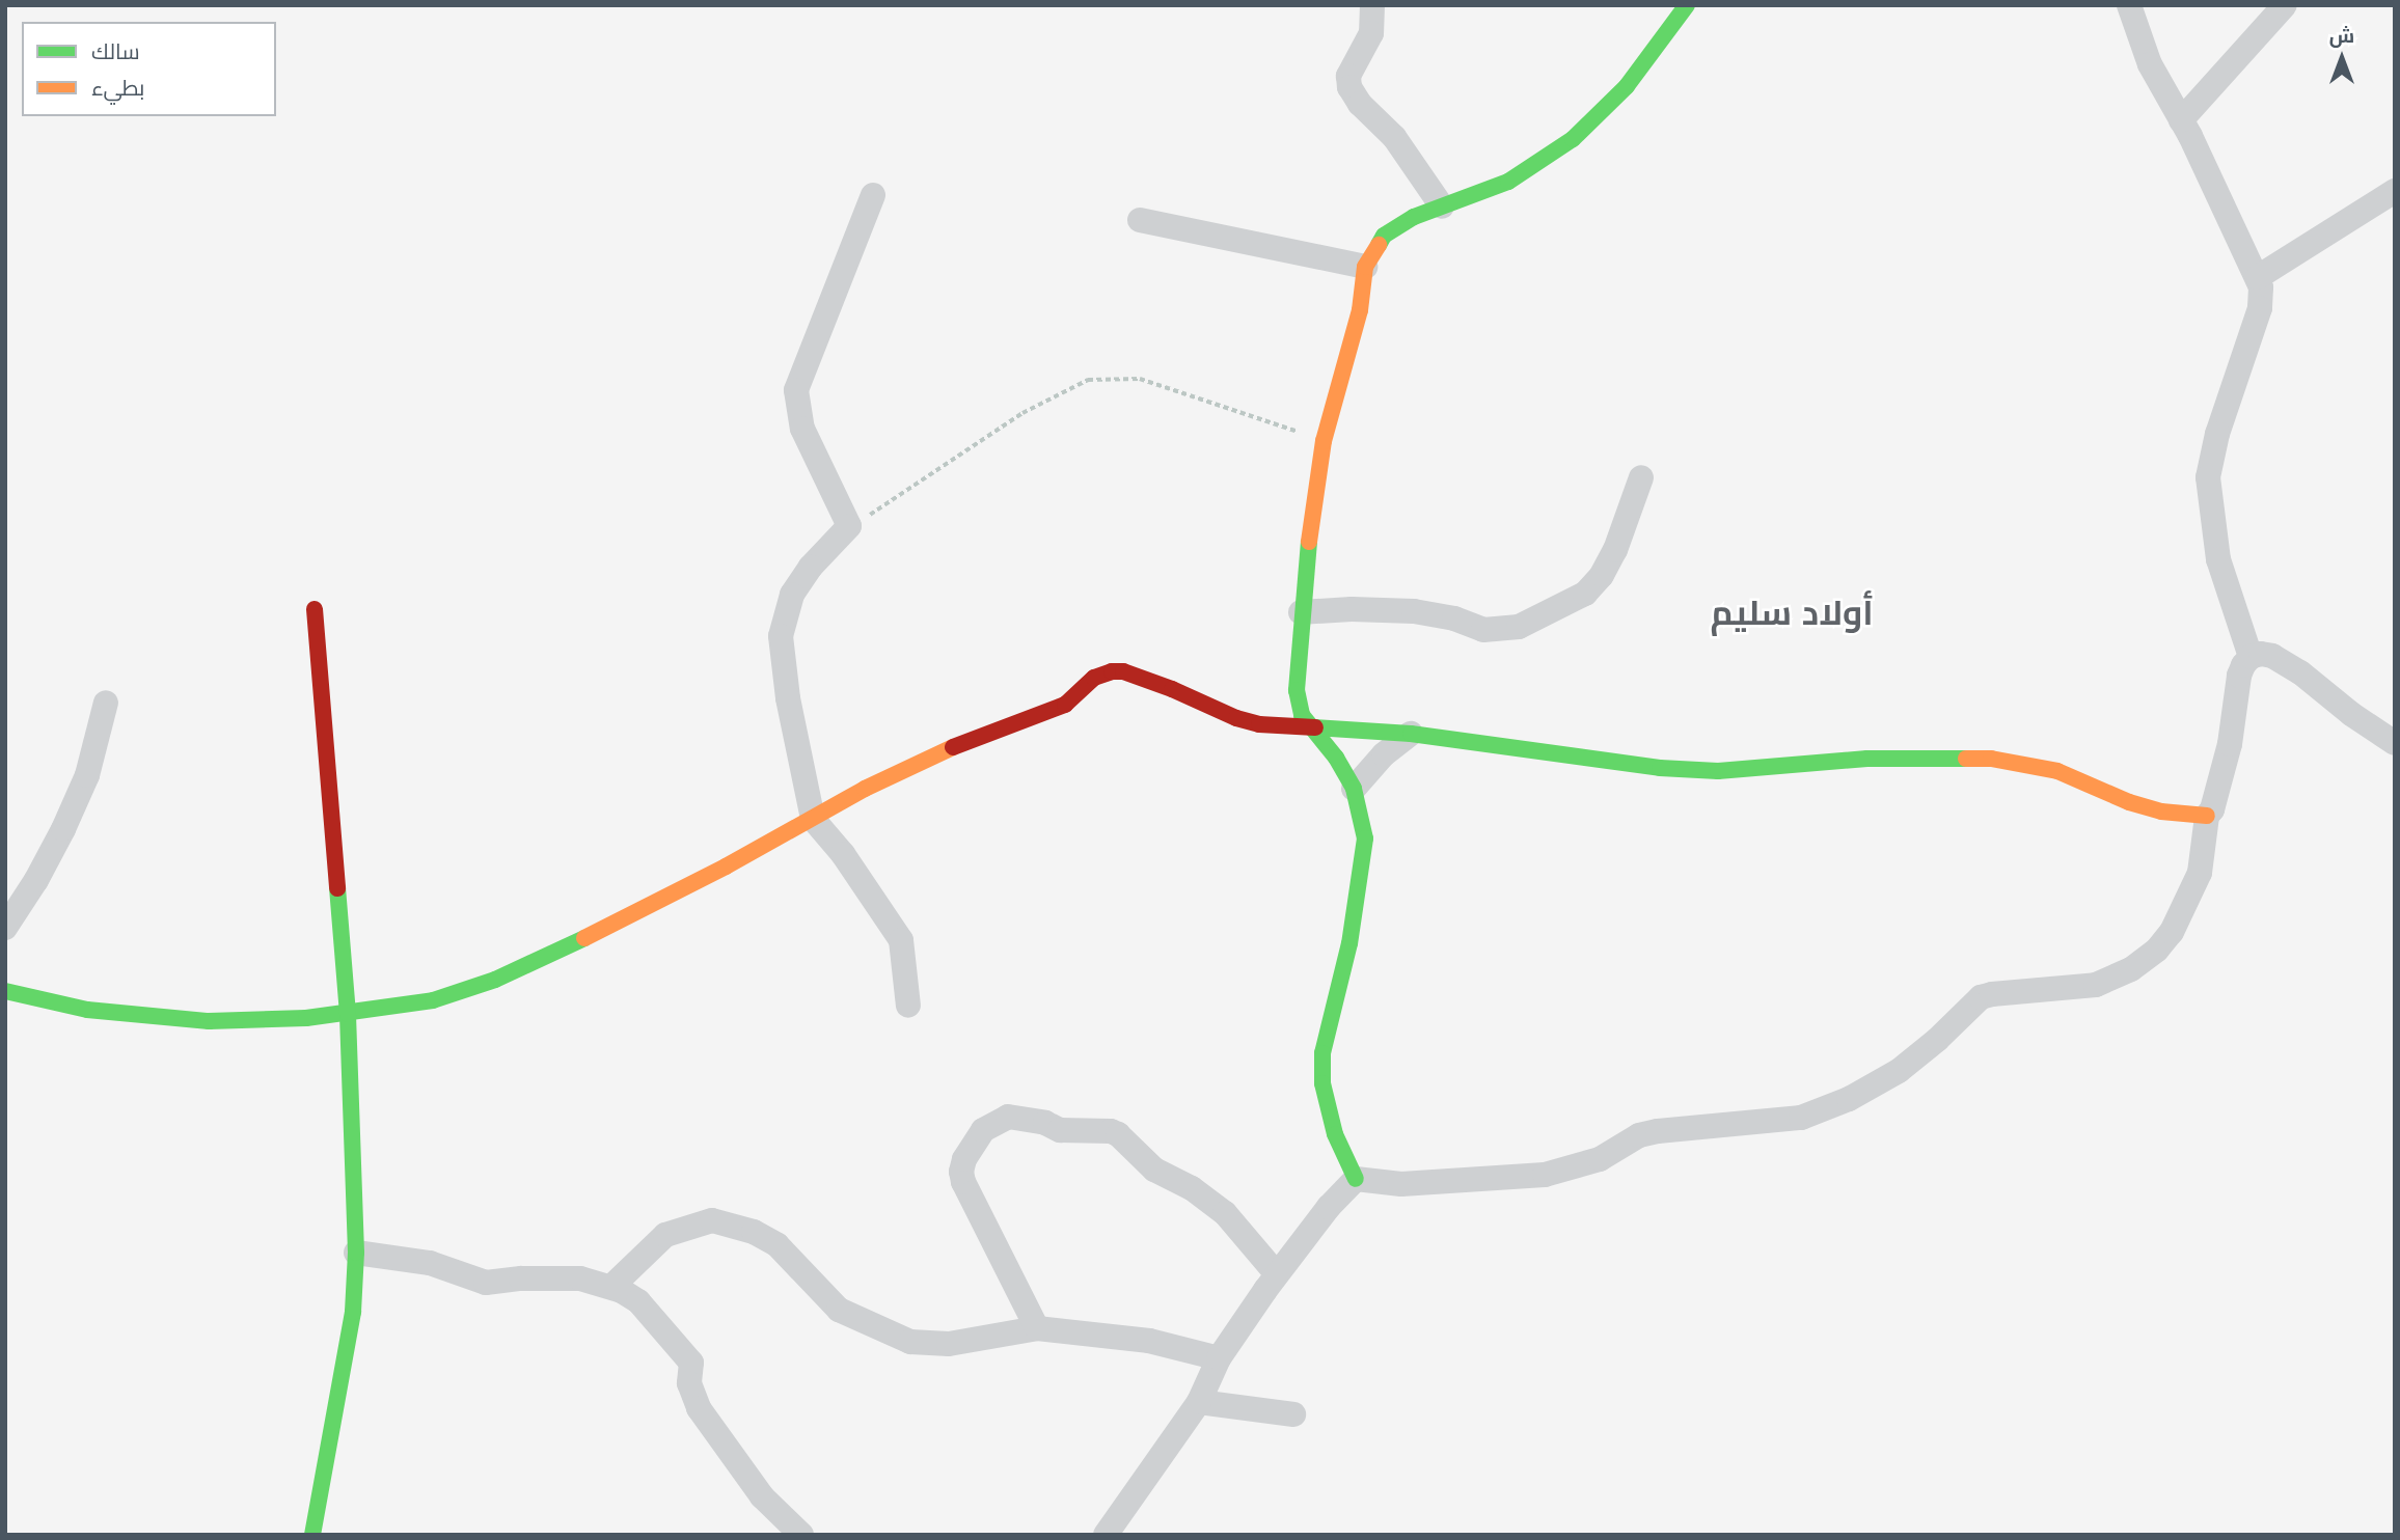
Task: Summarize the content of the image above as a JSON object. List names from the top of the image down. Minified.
{"districts":["أولاد سليم"],"legend":["سالك","بطيء"],"north":"top"}
